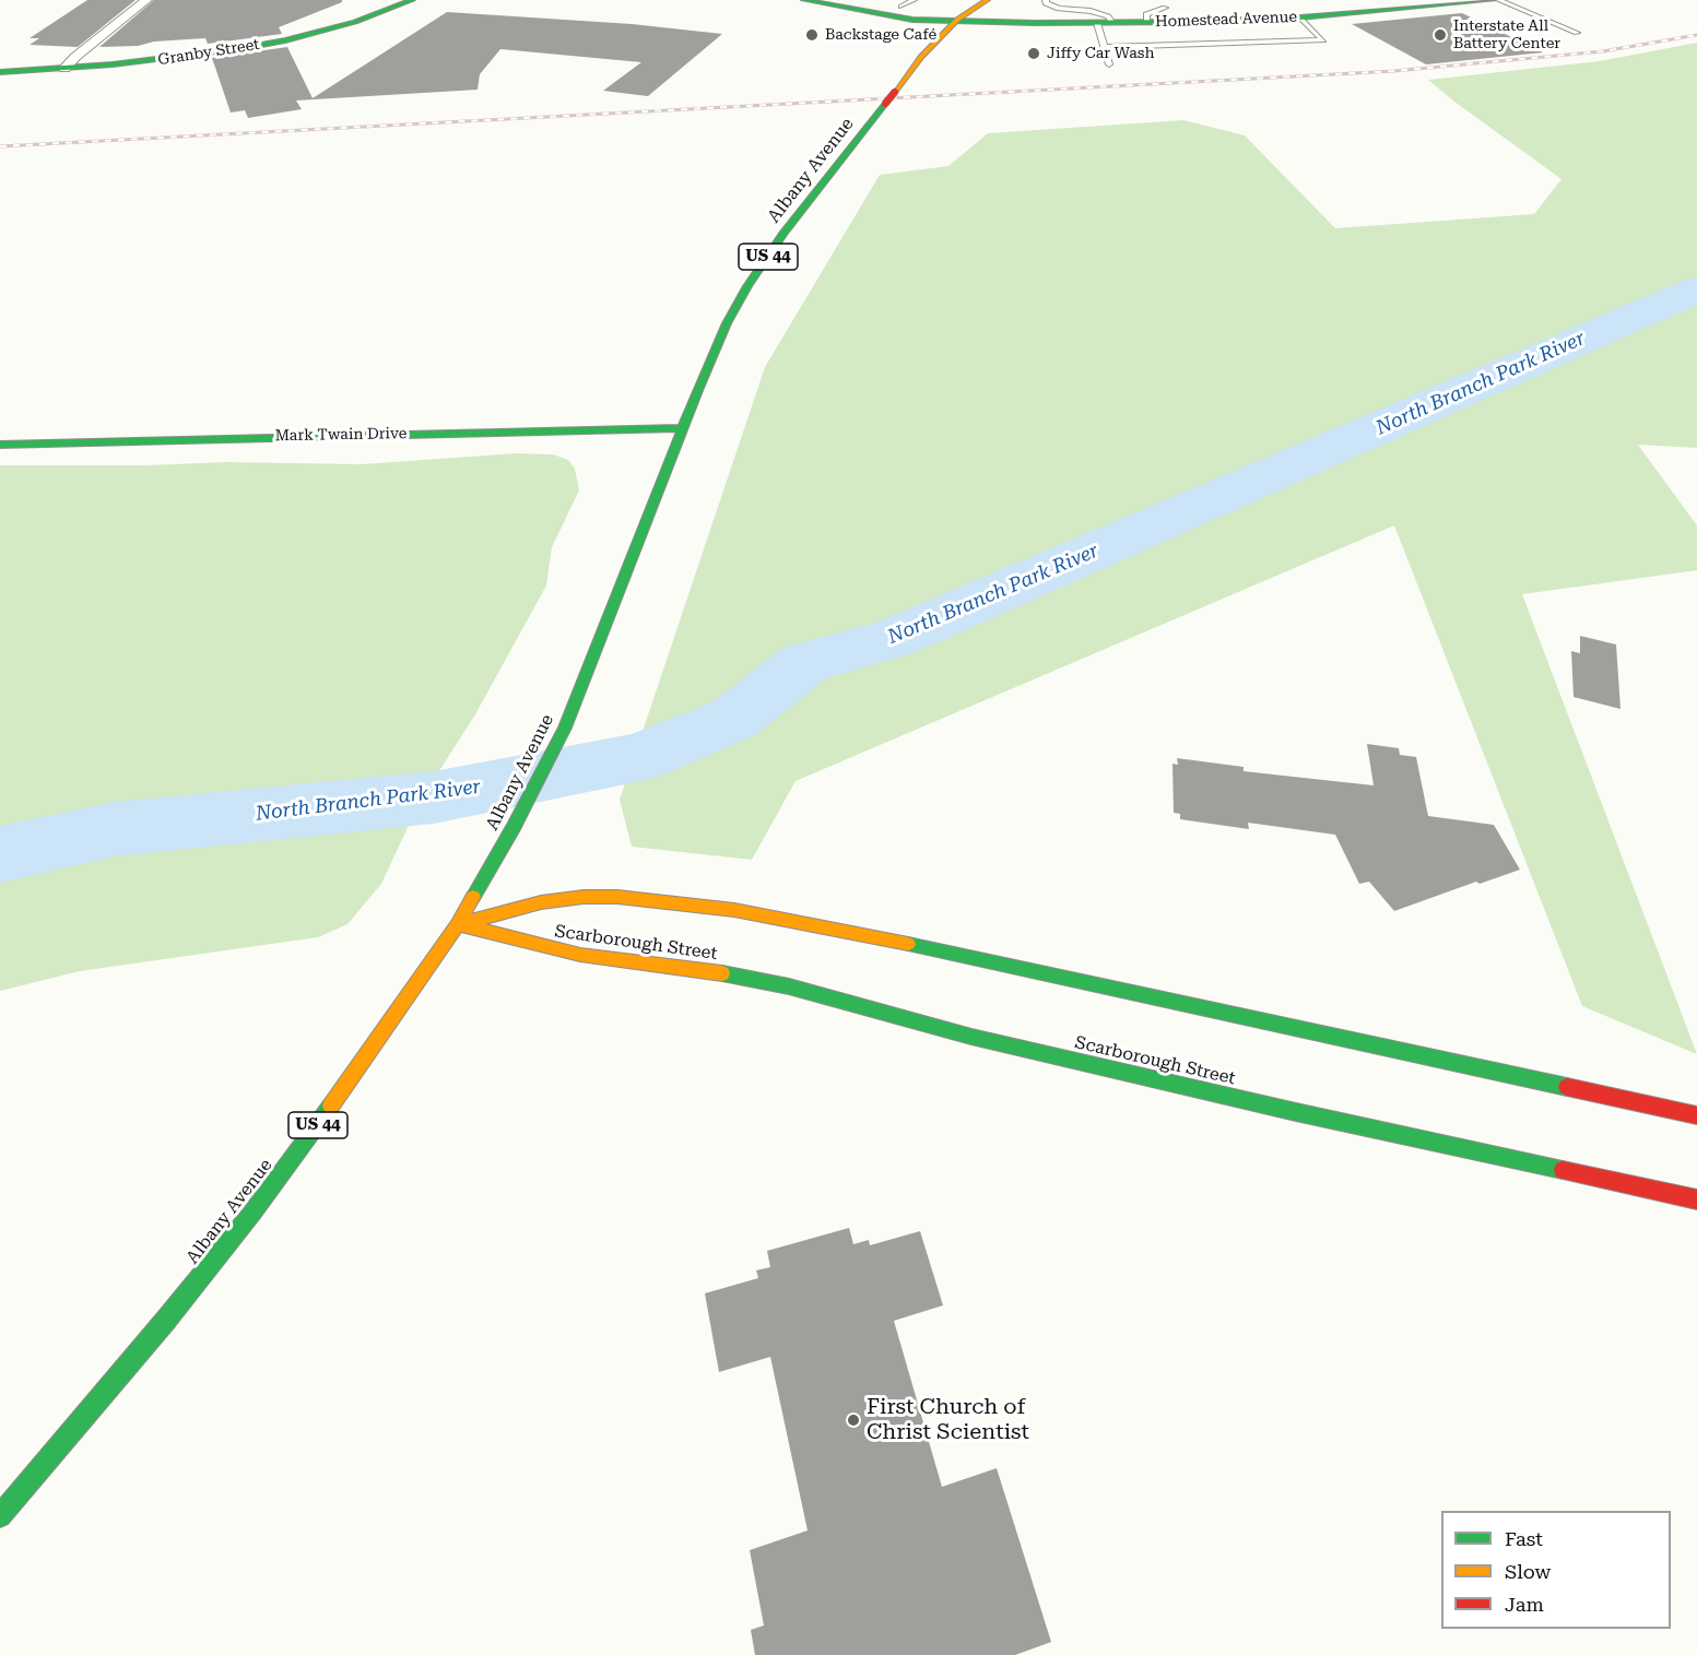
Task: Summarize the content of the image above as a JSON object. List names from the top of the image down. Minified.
{"streets":{"main road":["Homestead Avenue","Granby Street","Albany Avenue","US 44","Mark Twain Drive","Scarborough Street"]},"crossings":[["Homestead Avenue","Albany Avenue"],["Albany Avenue","Mark Twain Drive"],["Albany Avenue","Scarborough Street"]],"water":["North Branch Park River"],"places":["Backstage Café","Interstate All Battery Center","Jiffy Car Wash","First Church of Christ Scientist"],"legend":["Fast","Slow","Jam"]}
